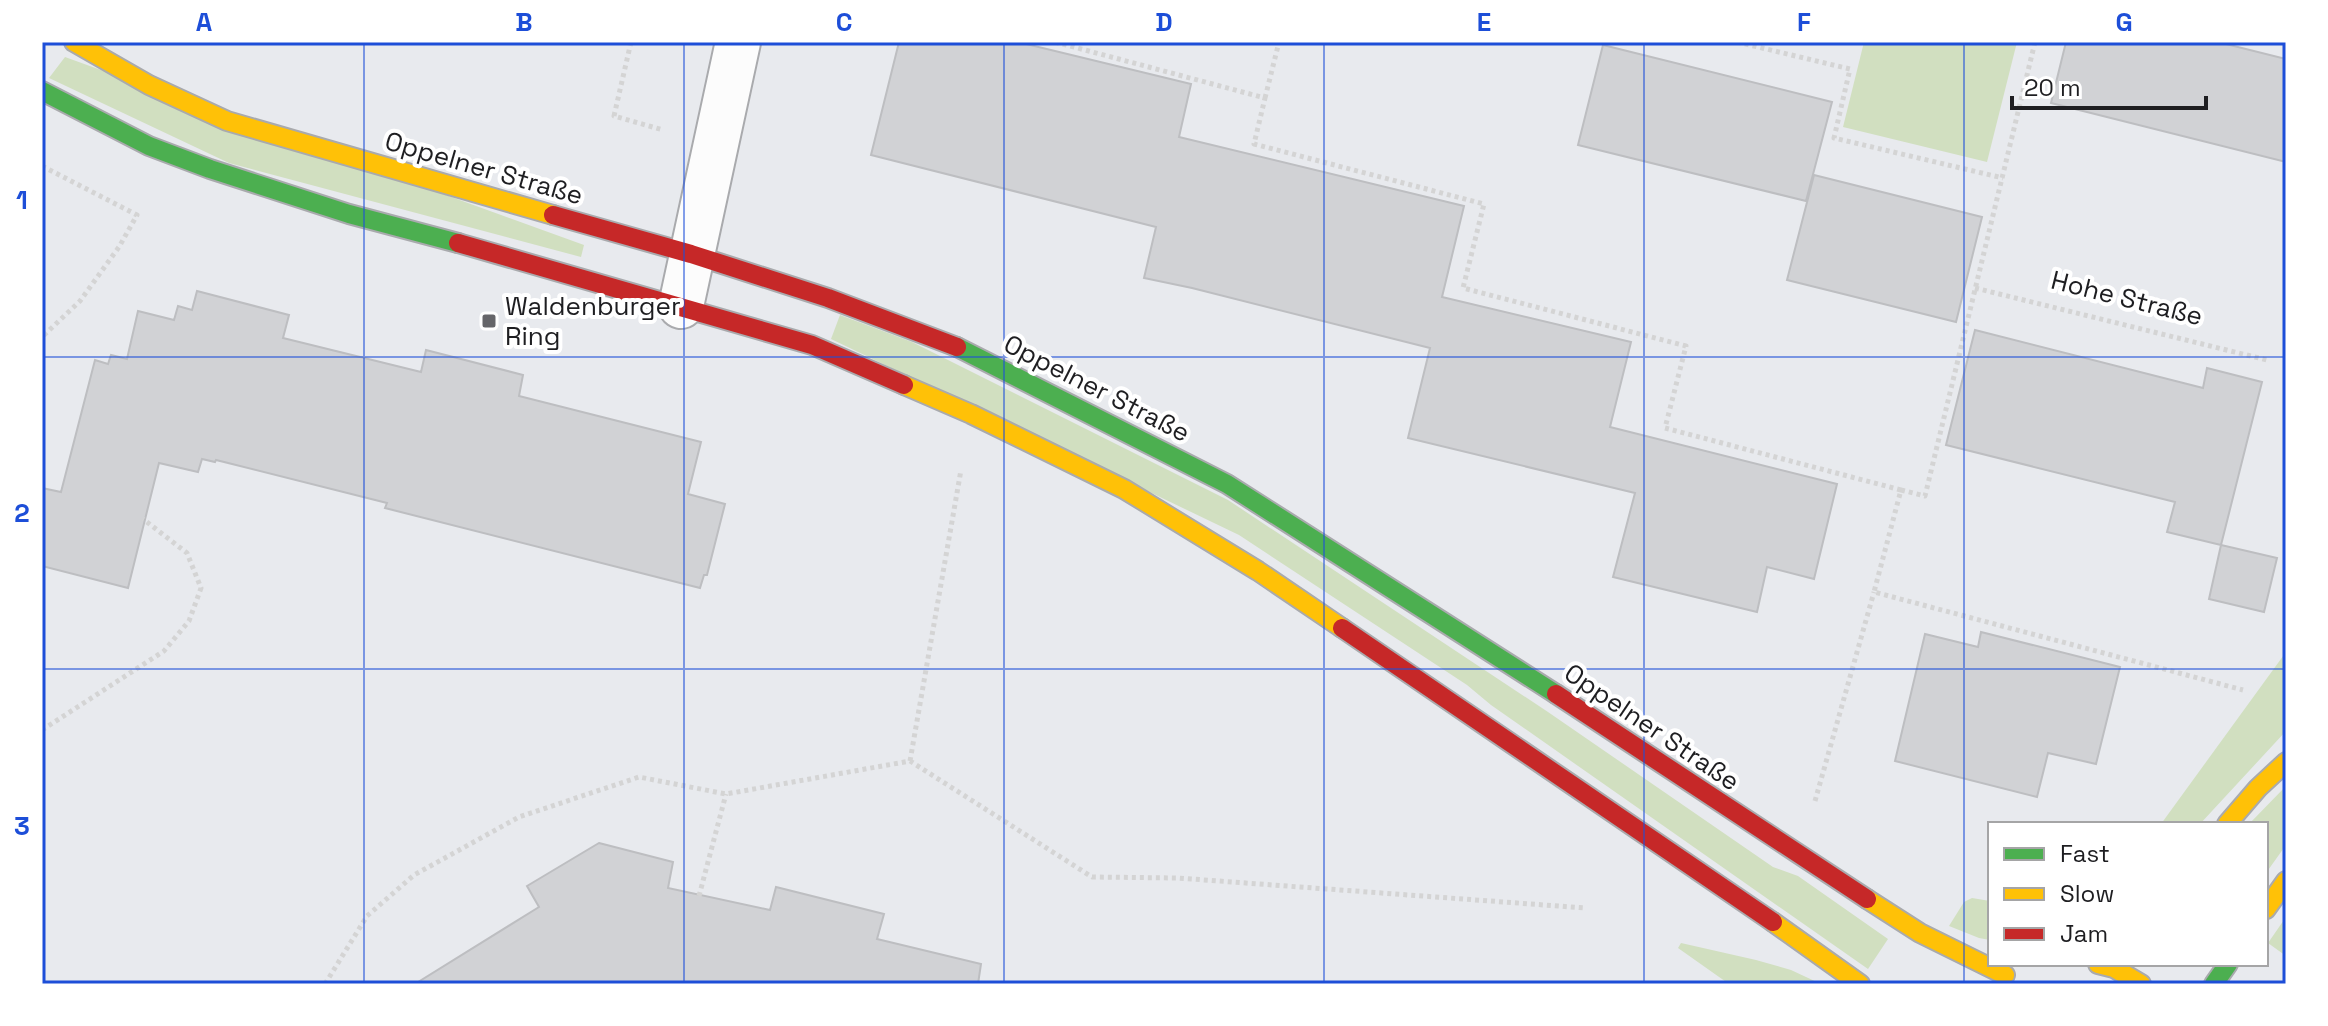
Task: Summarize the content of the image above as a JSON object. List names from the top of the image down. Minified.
{"streets":{"street":["Oppelner Straße"],"path":["Hohe Straße"]},"places":{"transit":["Waldenburger Ring"]},"legend":["Fast","Slow","Jam"],"scale_bar":"20 m","grid":{"columns":["A","B","C","D","E","F","G"],"rows":["1","2","3"]}}
